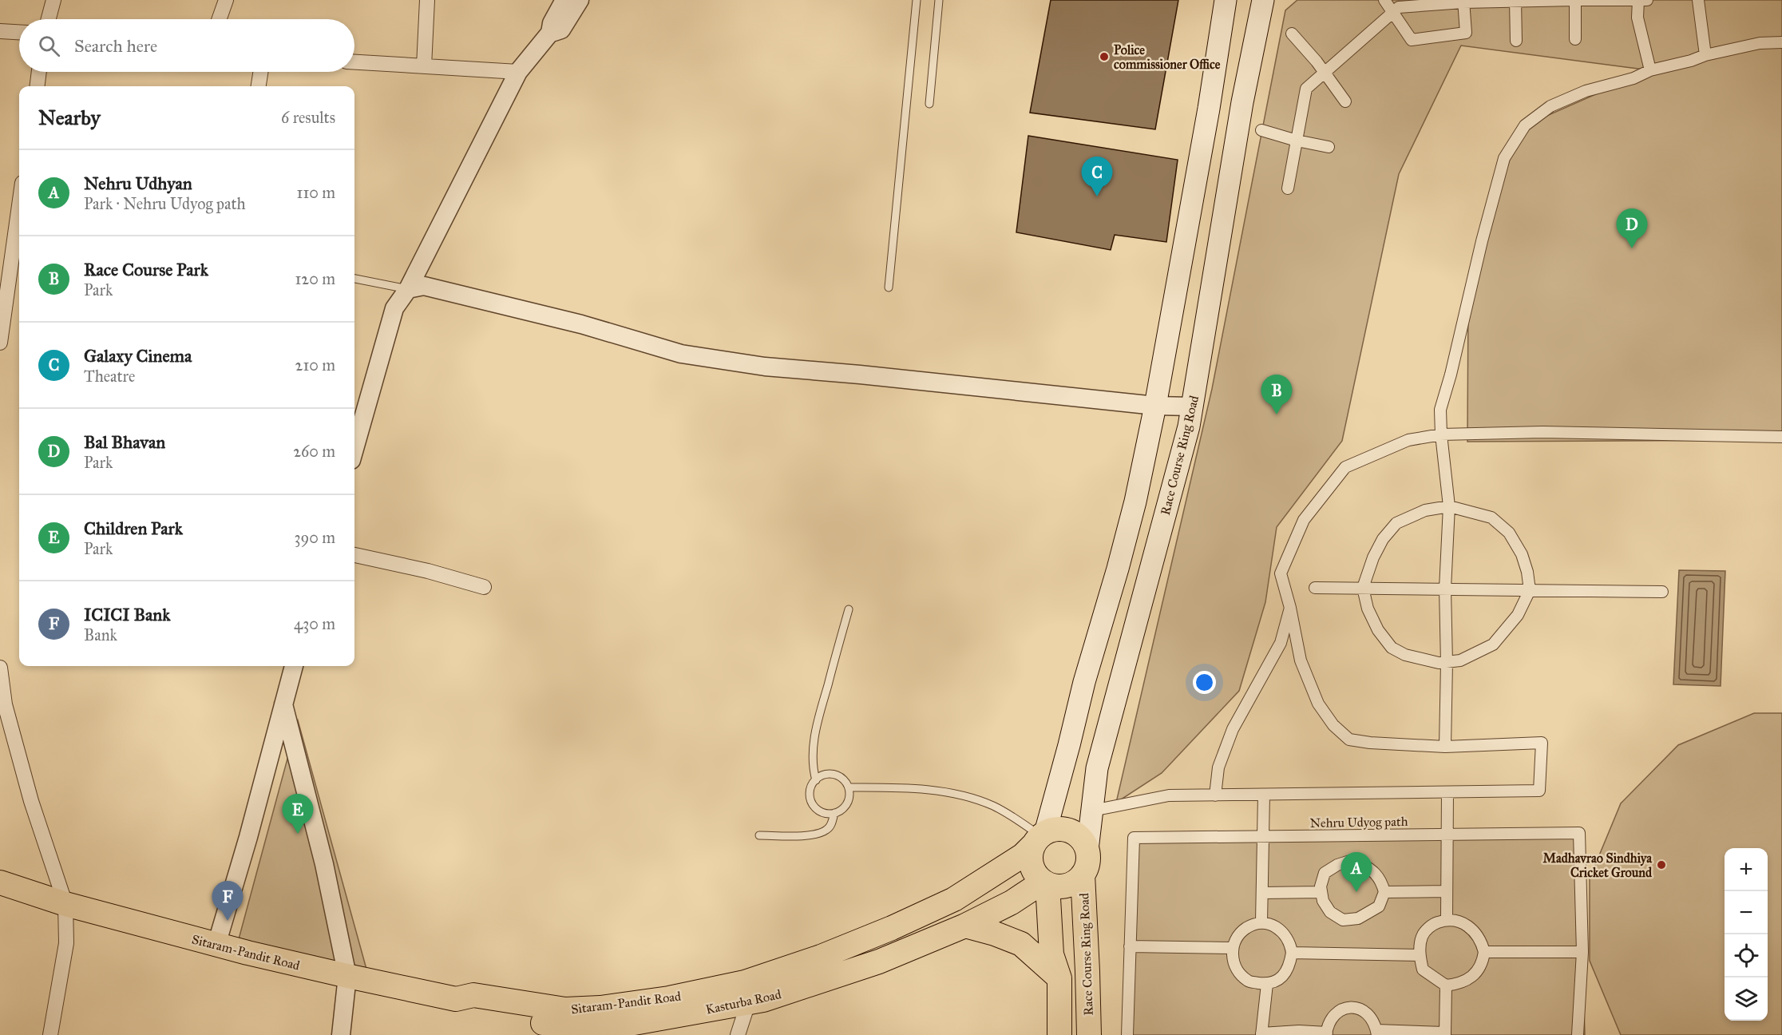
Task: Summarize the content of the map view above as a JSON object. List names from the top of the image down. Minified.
{"streets":{"main road":["Race Course Ring Road","Sitaram-Pandit Road","Kasturba Road"],"street":["Nehru Udyog path"]},"crossings":[["Race Course Ring Road","Sitaram-Pandit Road"],["Race Course Ring Road","Kasturba Road"],["Sitaram-Pandit Road","Kasturba Road"]],"places":["Police commissioner Office","Madhavrao Sindhiya Cricket Ground"],"page":{"search":"Search here","heading":["Nearby","6 results"],"list":[{"mark":"A","name":"Nehru Udhyan","note":"Park · Nehru Udyog path","value":"110 m"},{"mark":"B","name":"Race Course Park","note":"Park","value":"120 m"},{"mark":"C","name":"Galaxy Cinema","note":"Theatre","value":"210 m"},{"mark":"D","name":"Bal Bhavan","note":"Park","value":"260 m"},{"mark":"E","name":"Children Park","note":"Park","value":"390 m"},{"mark":"F","name":"ICICI Bank","note":"Bank","value":"430 m"}],"pins":["C","D","B","E","A","F"],"map_buttons":["+","−"]}}
